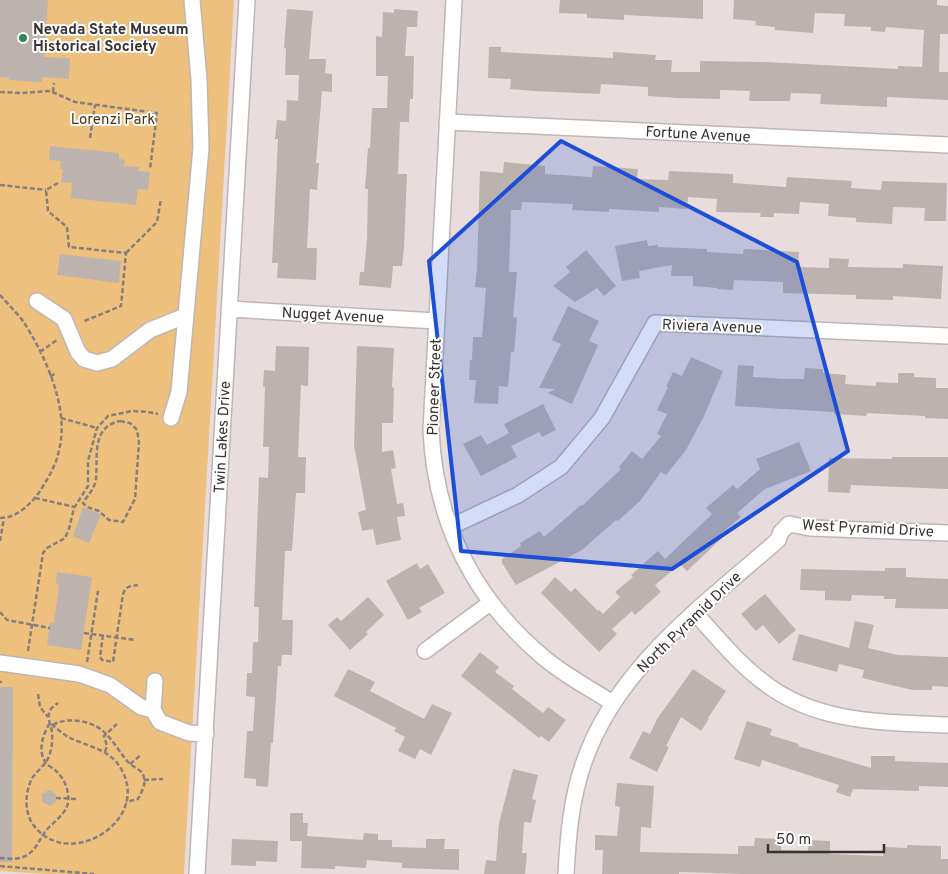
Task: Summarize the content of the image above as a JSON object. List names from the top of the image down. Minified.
{"streets":{"street":["Fortune Avenue","Nugget Avenue","Riviera Avenue","Pioneer Street","Twin Lakes Drive","West Pyramid Drive","North Pyramid Drive"]},"crossings":[["Fortune Avenue","Pioneer Street"],["Nugget Avenue","Pioneer Street"],["Nugget Avenue","Twin Lakes Drive"],["Riviera Avenue","Pioneer Street"],["Pioneer Street","North Pyramid Drive"],["West Pyramid Drive","North Pyramid Drive"]],"parks":["Lorenzi Park"],"places":["Nevada State Museum Historical Society"],"scale_bar":"50 m"}
